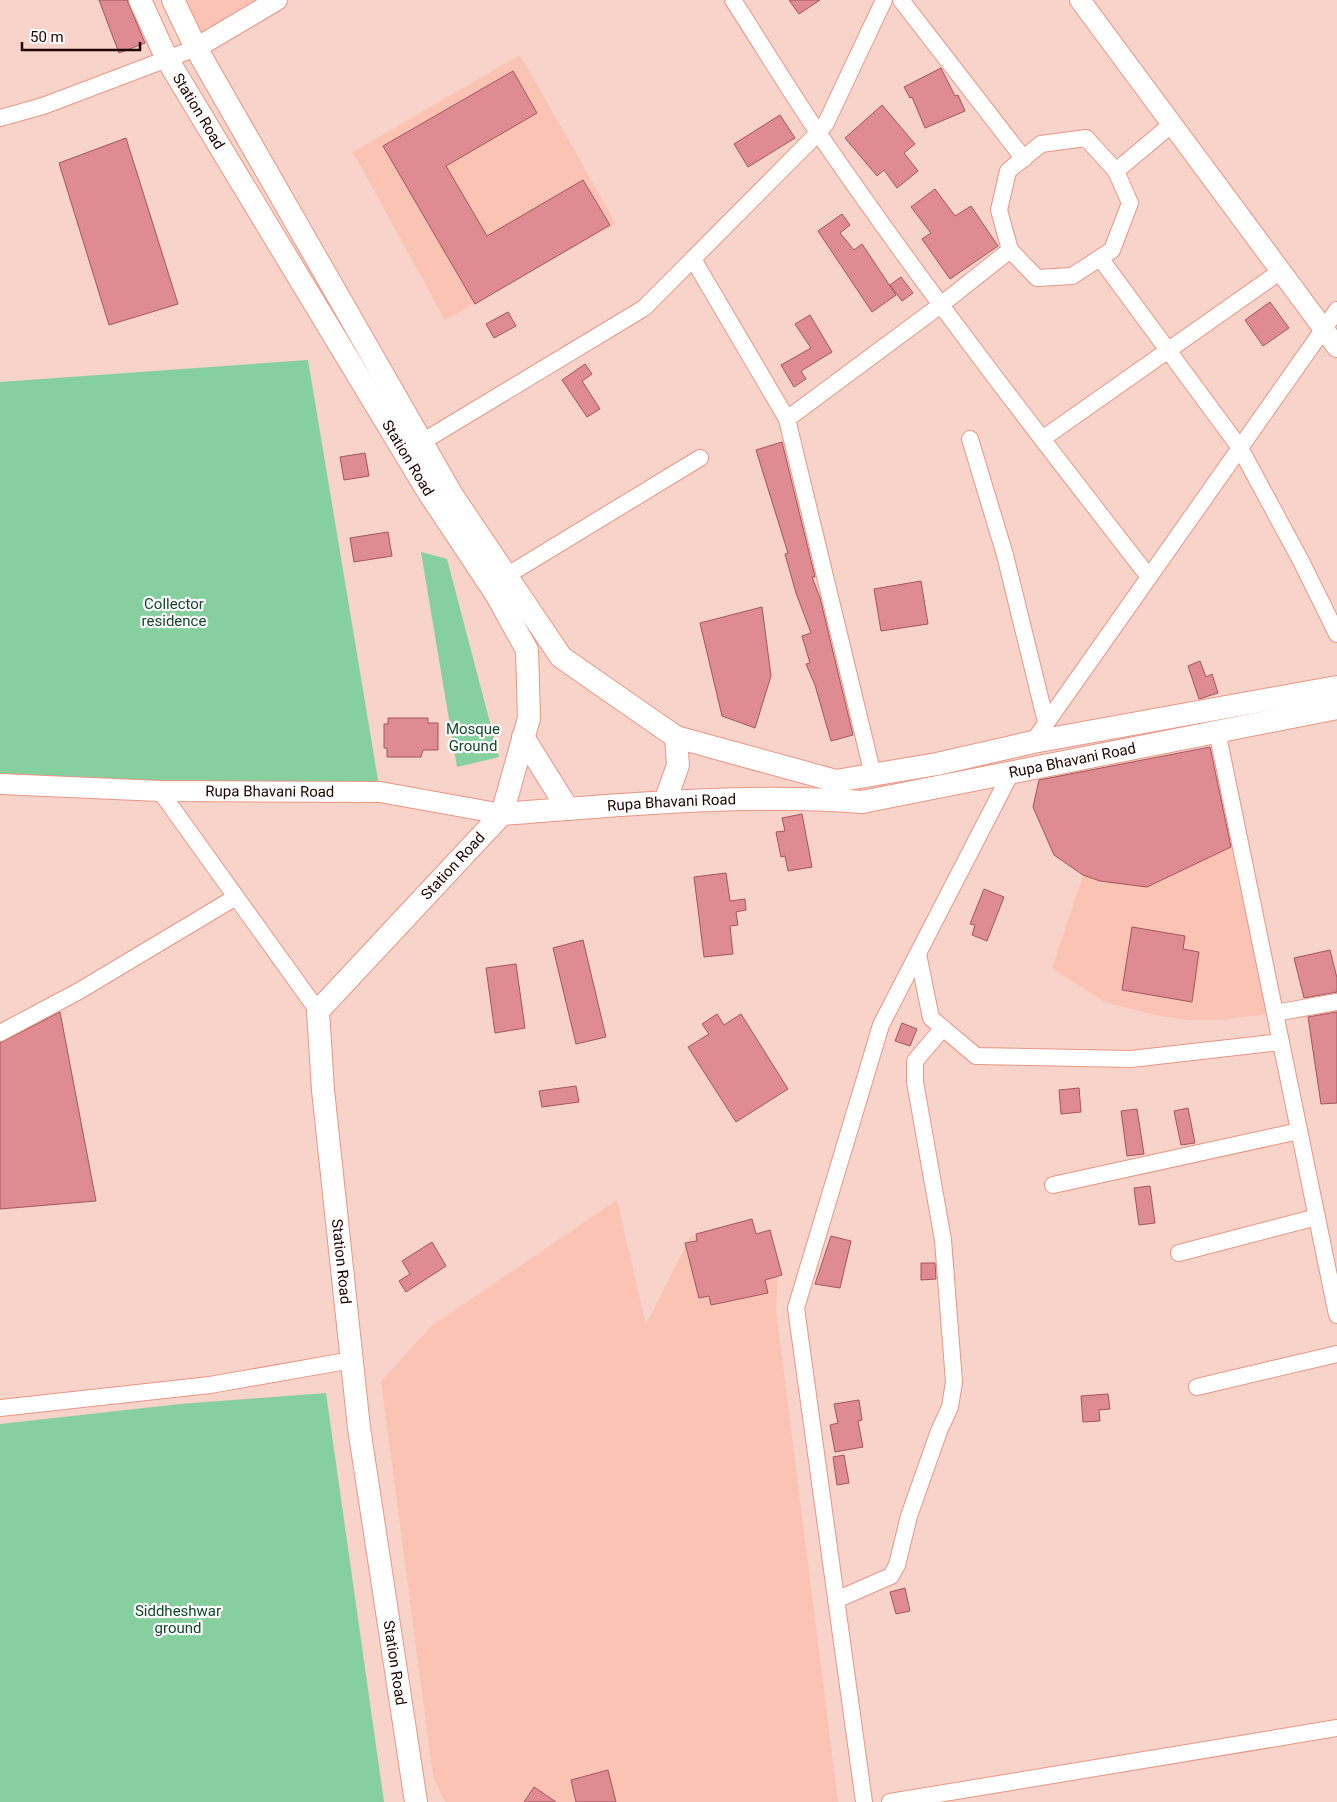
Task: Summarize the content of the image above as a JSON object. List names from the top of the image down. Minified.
{"streets":{"main road":["Station Road","Rupa Bhavani Road"]},"crossings":[["Station Road","Rupa Bhavani Road"]],"parks":["Collector residence","Mosque Ground","Siddheshwar ground"],"scale_bar":"50 m"}
